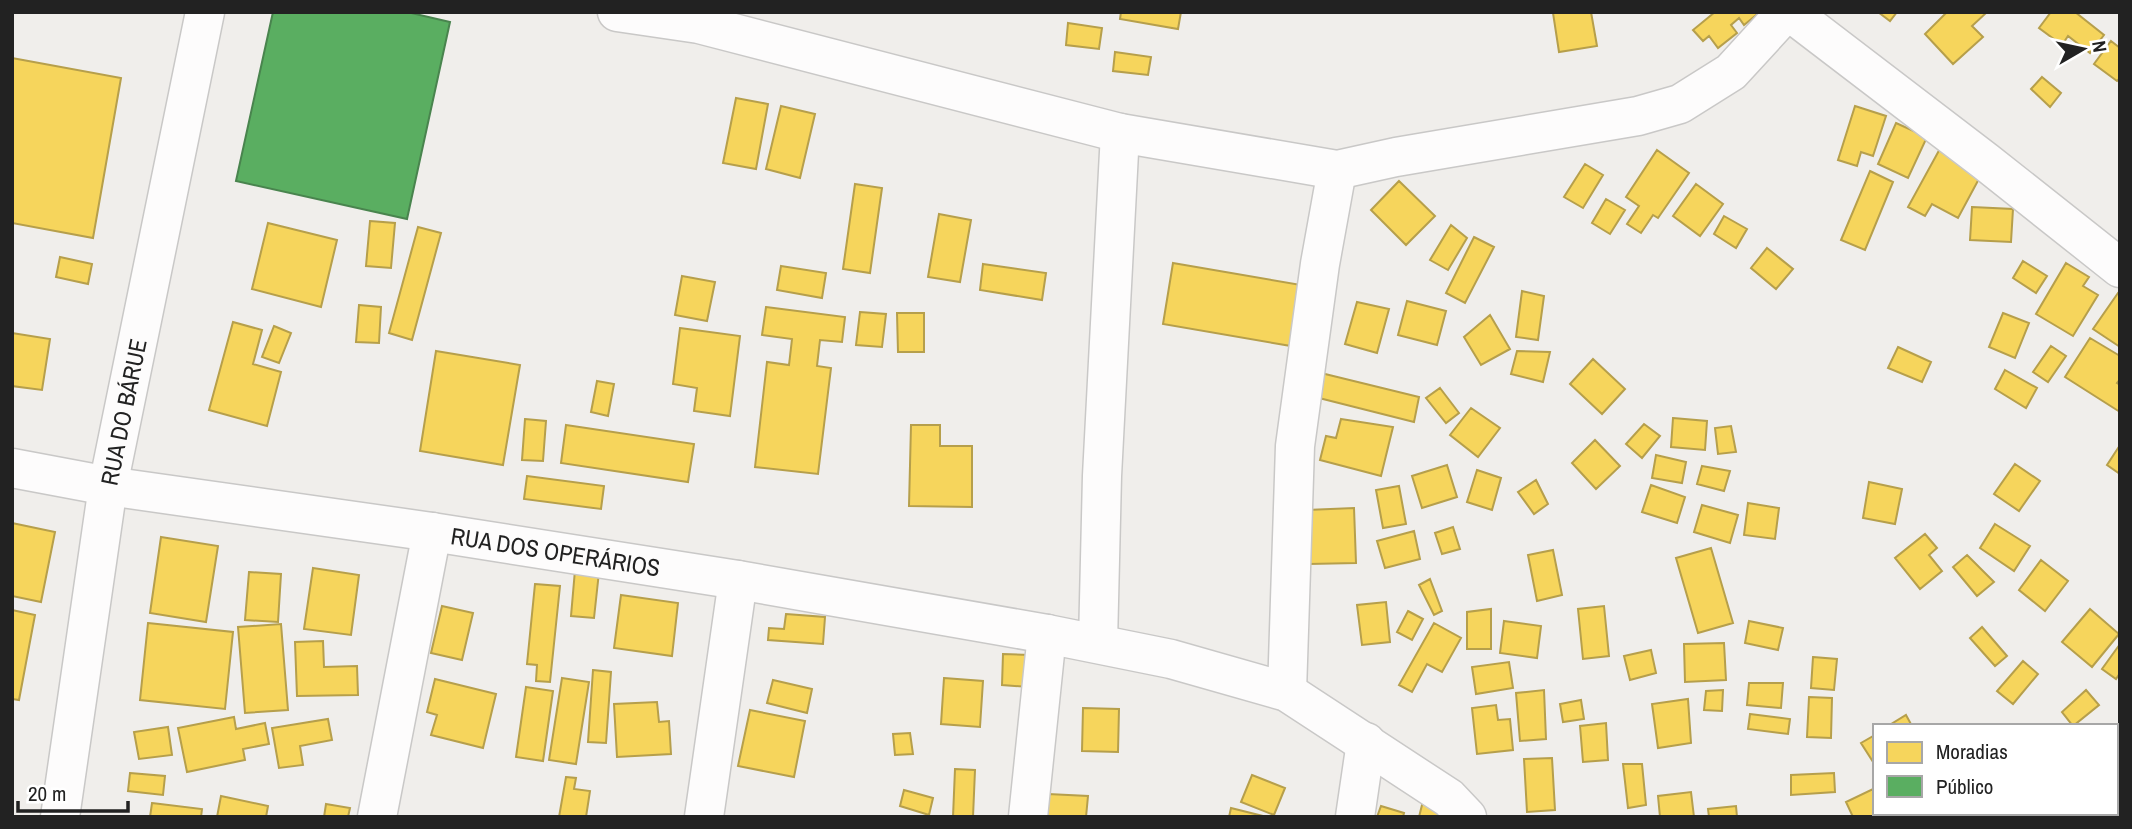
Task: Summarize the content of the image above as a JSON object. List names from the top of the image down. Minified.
{"streets":{"street":["RUA DO BÁRUE","RUA DOS OPERÁRIOS"]},"crossings":[["RUA DO BÁRUE","RUA DOS OPERÁRIOS"]],"legend":["Moradias","Público"],"scale_bar":"20 m","north":"right"}
